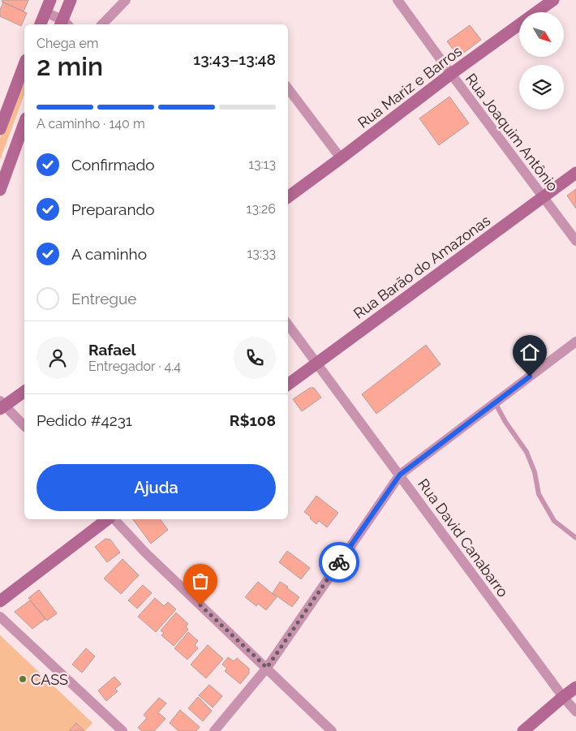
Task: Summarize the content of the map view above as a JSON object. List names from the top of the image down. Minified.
{"streets":{"street":["Rua Mariz e Barros","Rua Joaquim Antônio","Rua Barão do Amazonas","Rua David Canabarro"]},"crossings":[["Rua Mariz e Barros","Rua Joaquim Antônio"],["Rua Joaquim Antônio","Rua Barão do Amazonas"],["Rua Barão do Amazonas","Rua David Canabarro"]],"places":["CASS"],"north":"bottom right","page":{"heading":["2 min","Chega em","13:43–13:48"],"panel":["Rafael","Entregador · 4.4","Pedido #4231","R$108"],"bar":"A caminho · 140 m","list":[["Confirmado","13:13"],["Preparando","13:26"],["A caminho","13:33"],"Entregue"],"buttons":"Ajuda"}}
